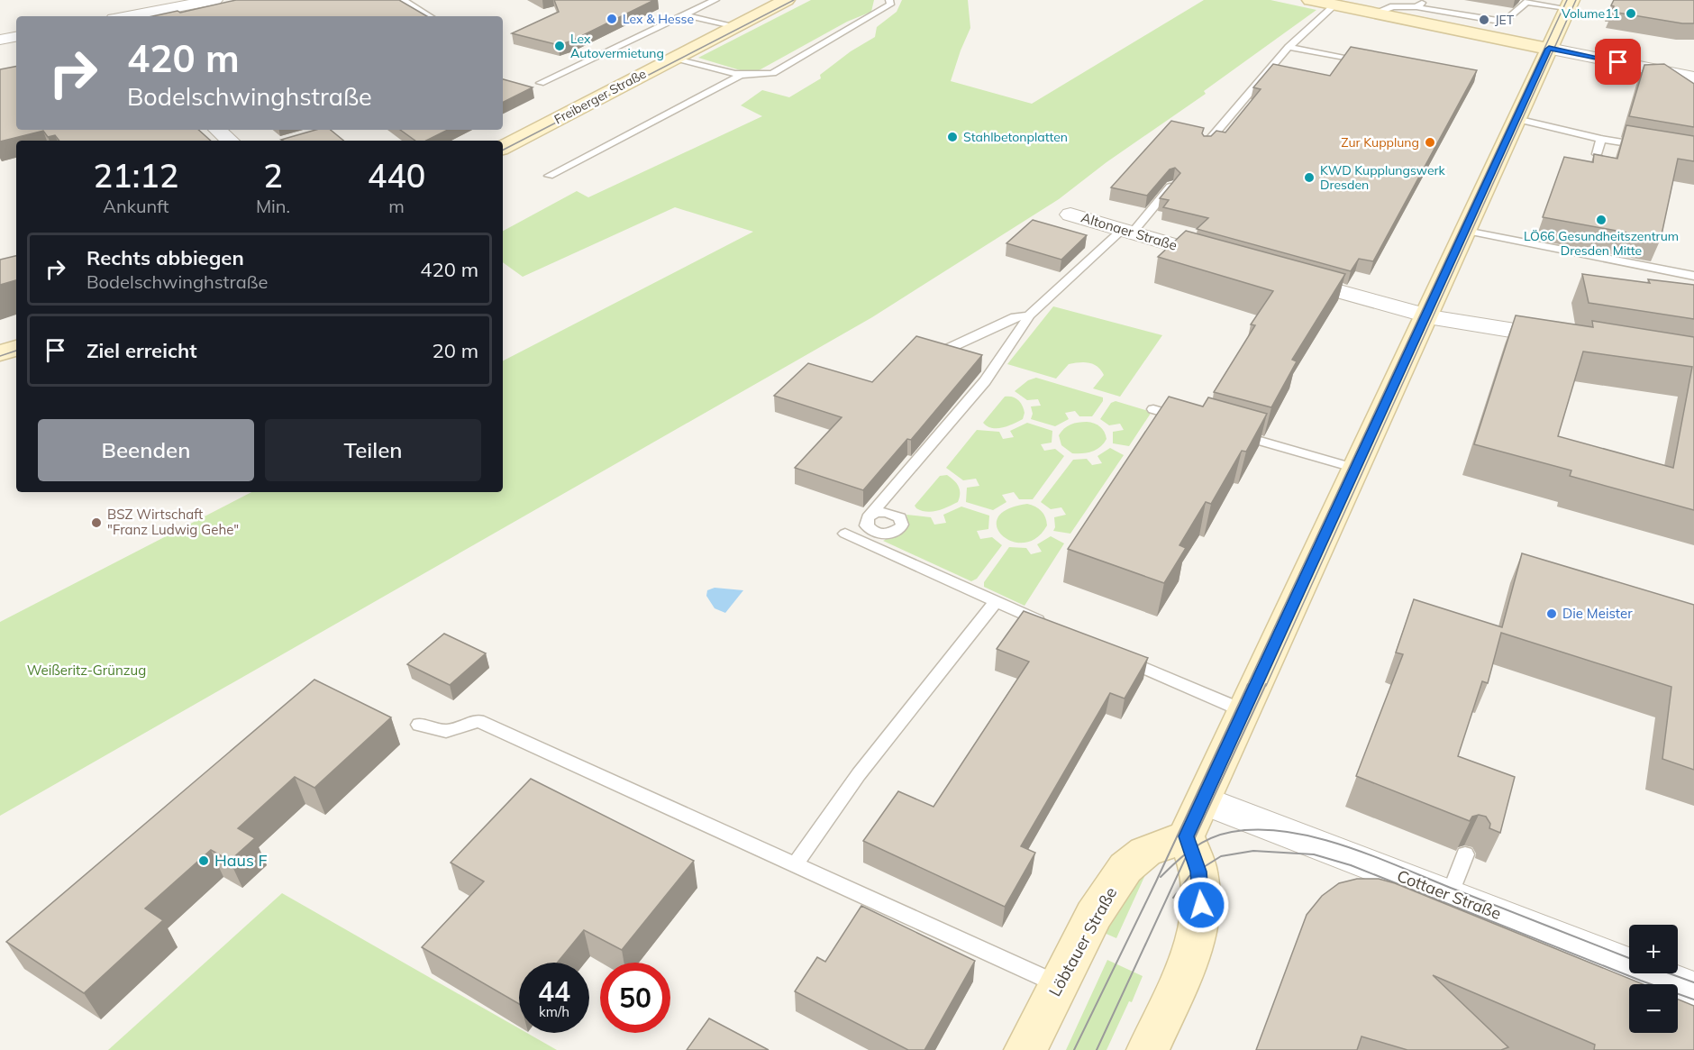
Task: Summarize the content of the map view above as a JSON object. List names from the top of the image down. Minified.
{"streets":{"main road":["Freiberger Straße","Löbtauer Straße"],"street":["Altonaer Straße","Cottaer Straße"]},"parks":["Weißeritz-Grünzug"],"places":["Volume11","Lex & Hesse","JET","Lex Autovermietung","Stahlbetonplatten","Zur Kupplung","KWD Kupplungswerk Dresden","LÖ66 Gesundheitszentrum Dresden Mitte","BSZ Wirtschaft \"Franz Ludwig Gehe\"","Die Meister","Haus F"],"page":{"turn":["420 m","Bodelschwinghstraße"],"eta":["21:12","Ankunft","2","Min.","440","m"],"list":[{"name":"Rechts abbiegen","note":"Bodelschwinghstraße","value":"420 m"},{"name":"Ziel erreicht","value":"20 m"}],"buttons":["Beenden","Teilen"],"map_buttons":["+","−"],"speed":"44 km/h","limit":"50"}}
